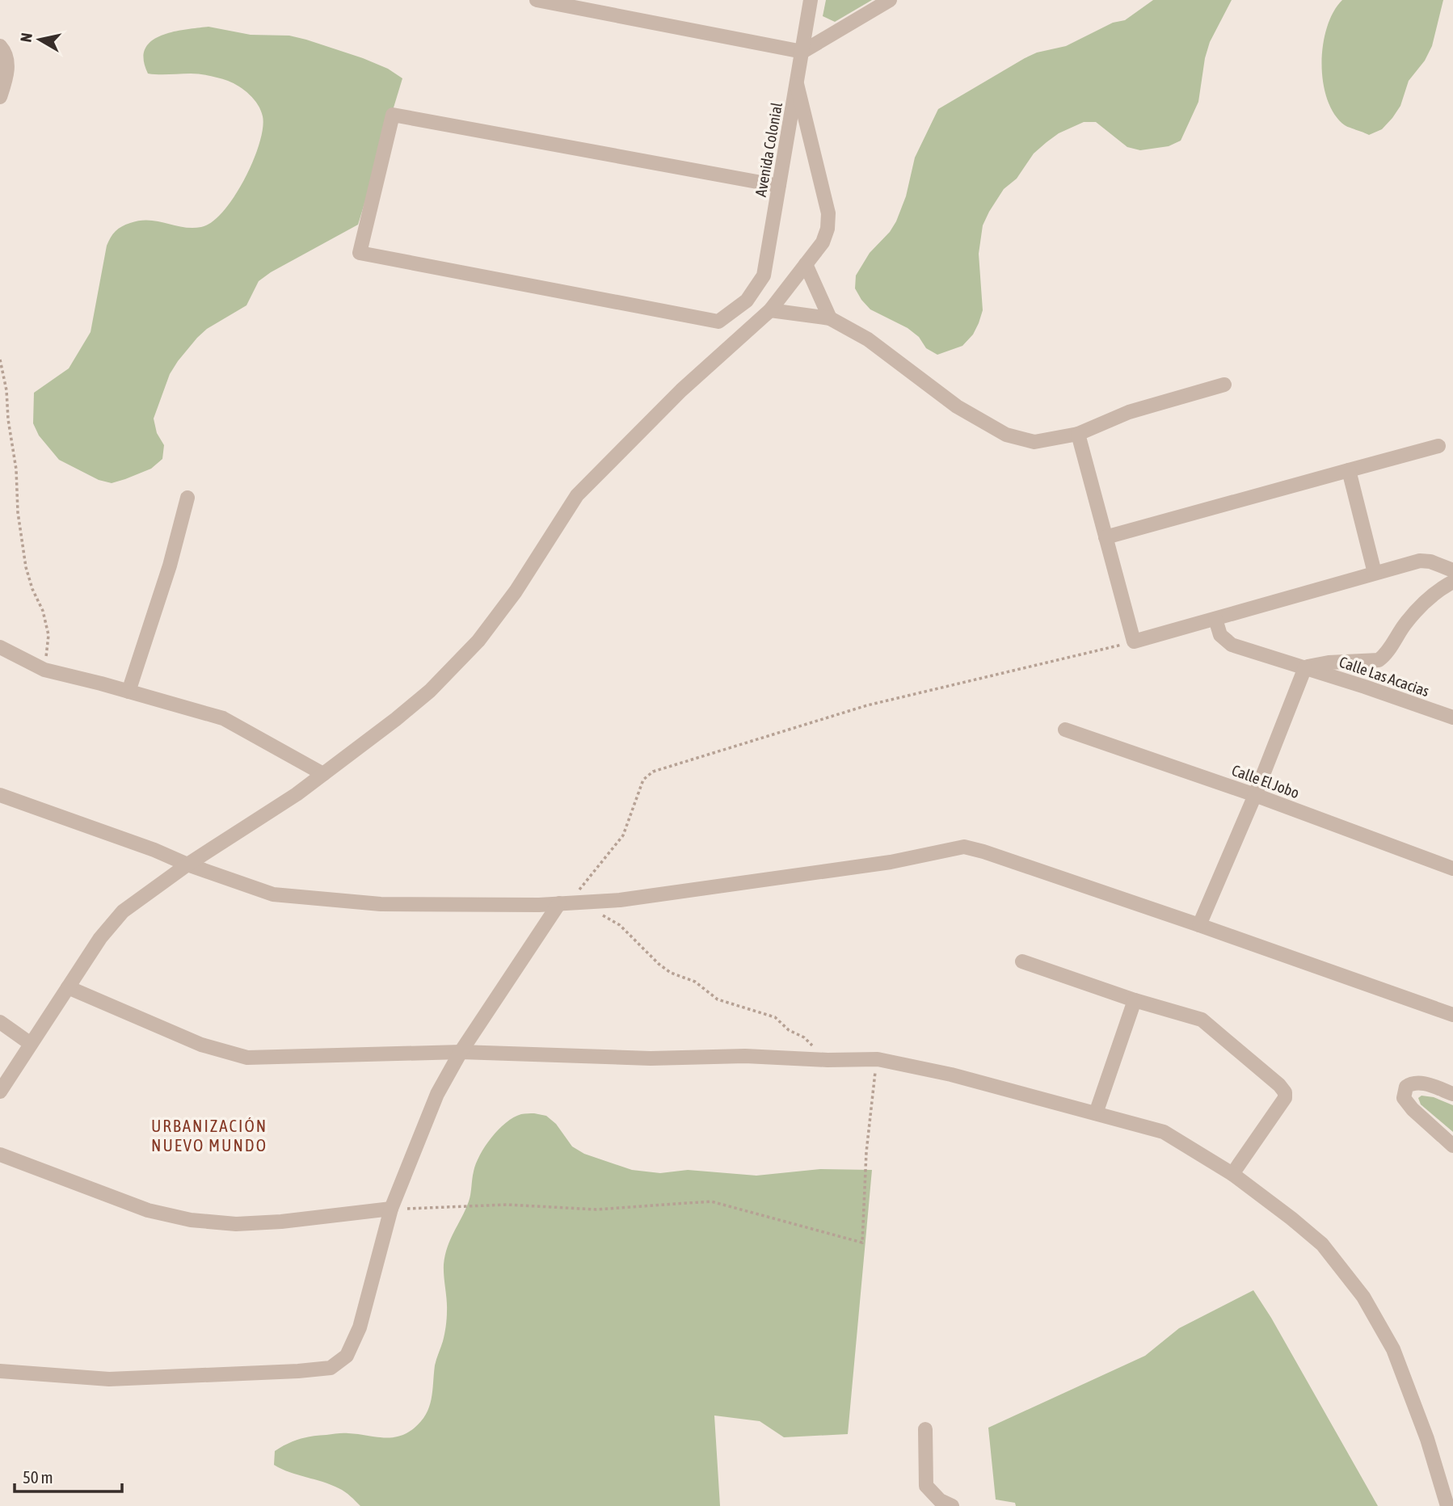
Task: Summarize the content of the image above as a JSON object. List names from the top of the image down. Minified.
{"streets":{"street":["Avenida Colonial","Calle Las Acacias","Calle El Jobo"]},"districts":["URBANIZACIÓN NUEVO MUNDO"],"scale_bar":"50 m","north":"left"}
